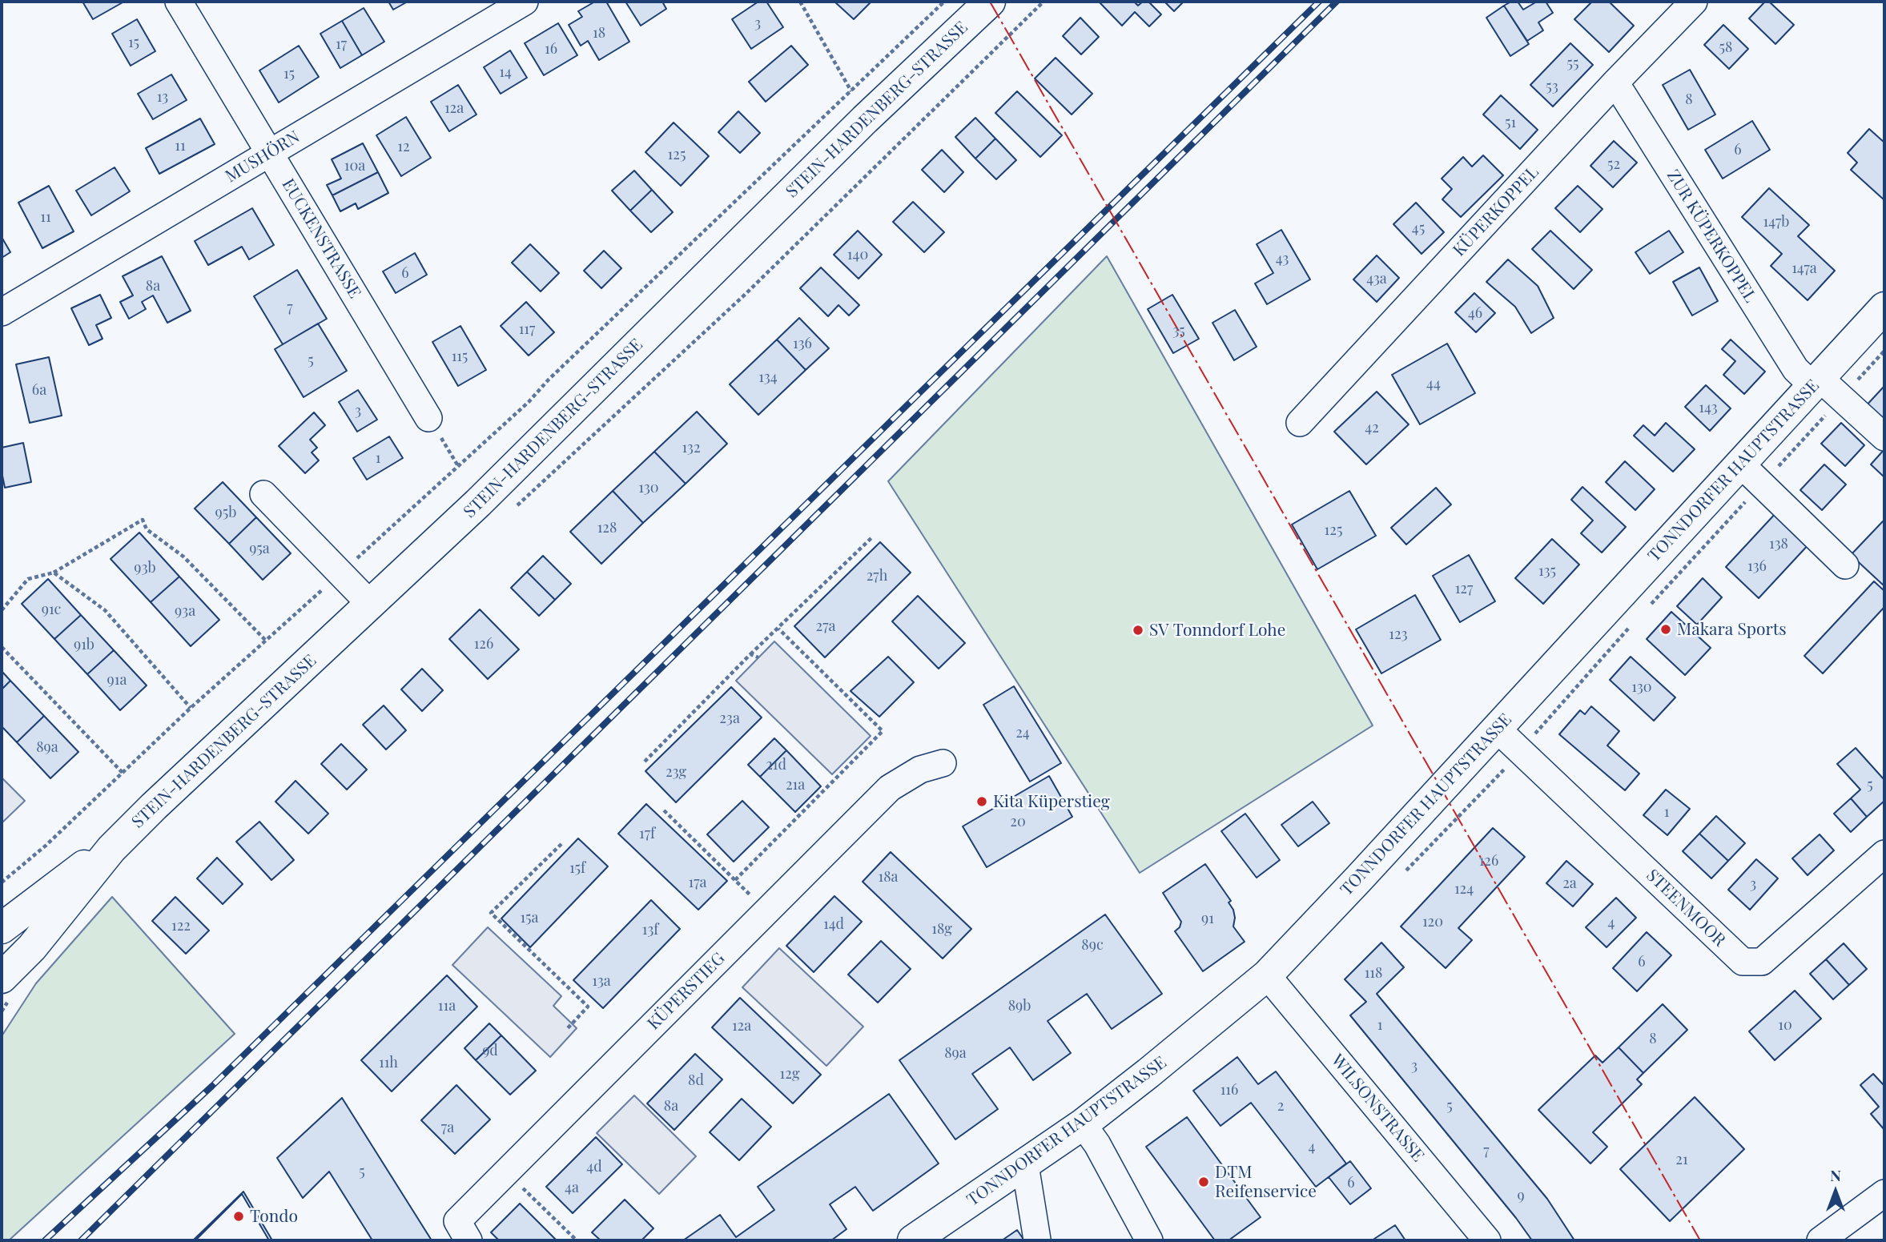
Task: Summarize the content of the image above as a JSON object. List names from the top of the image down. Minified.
{"streets":{"main road":["STEIN-HARDENBERG-STRASSE","TONNDORFER HAUPTSTRASSE"],"street":["MUSHÖRN","KÜPERKOPPEL","ZUR KÜPERKOPPEL","EUCKENSTRASSE","STEENMOOR","KÜPERSTIEG","WILSONSTRASSE"]},"crossings":[["MUSHÖRN","EUCKENSTRASSE"],["KÜPERKOPPEL","ZUR KÜPERKOPPEL"],["ZUR KÜPERKOPPEL","TONNDORFER HAUPTSTRASSE"],["TONNDORFER HAUPTSTRASSE","STEENMOOR"],["TONNDORFER HAUPTSTRASSE","WILSONSTRASSE"]],"places":["Makara Sports","SV Tonndorf Lohe","Kita Küperstieg","DTM Reifenservice","Tondo"],"house_numbers":["3","18","15","17","58","16","55","14","15","53","13","8","12a","51","11","12","6","125","52","10a","11","147b","45","140","43","147a","6","43a","8a","7","46","117","35","136","115","5","134","44","6a","143","3","42","132","1","130","95b","128","125","138","95a","136","93b","135","27h","127","91c","93a","27a","123","126","91b","91a","130","23a","24","89a","21d","23g","21a","5","1","20","17f","126","15f","18a","17a","2a","3","124","15a","91","120","4","14d","122","18g","13f","89c","6","118","13a","11a","89b","1","10","12a","8","9d","89a","11h","3","12g","8d","116","8a","2","5","7a","4","7","21","4d","5","6","4a","9"],"north":"top"}
